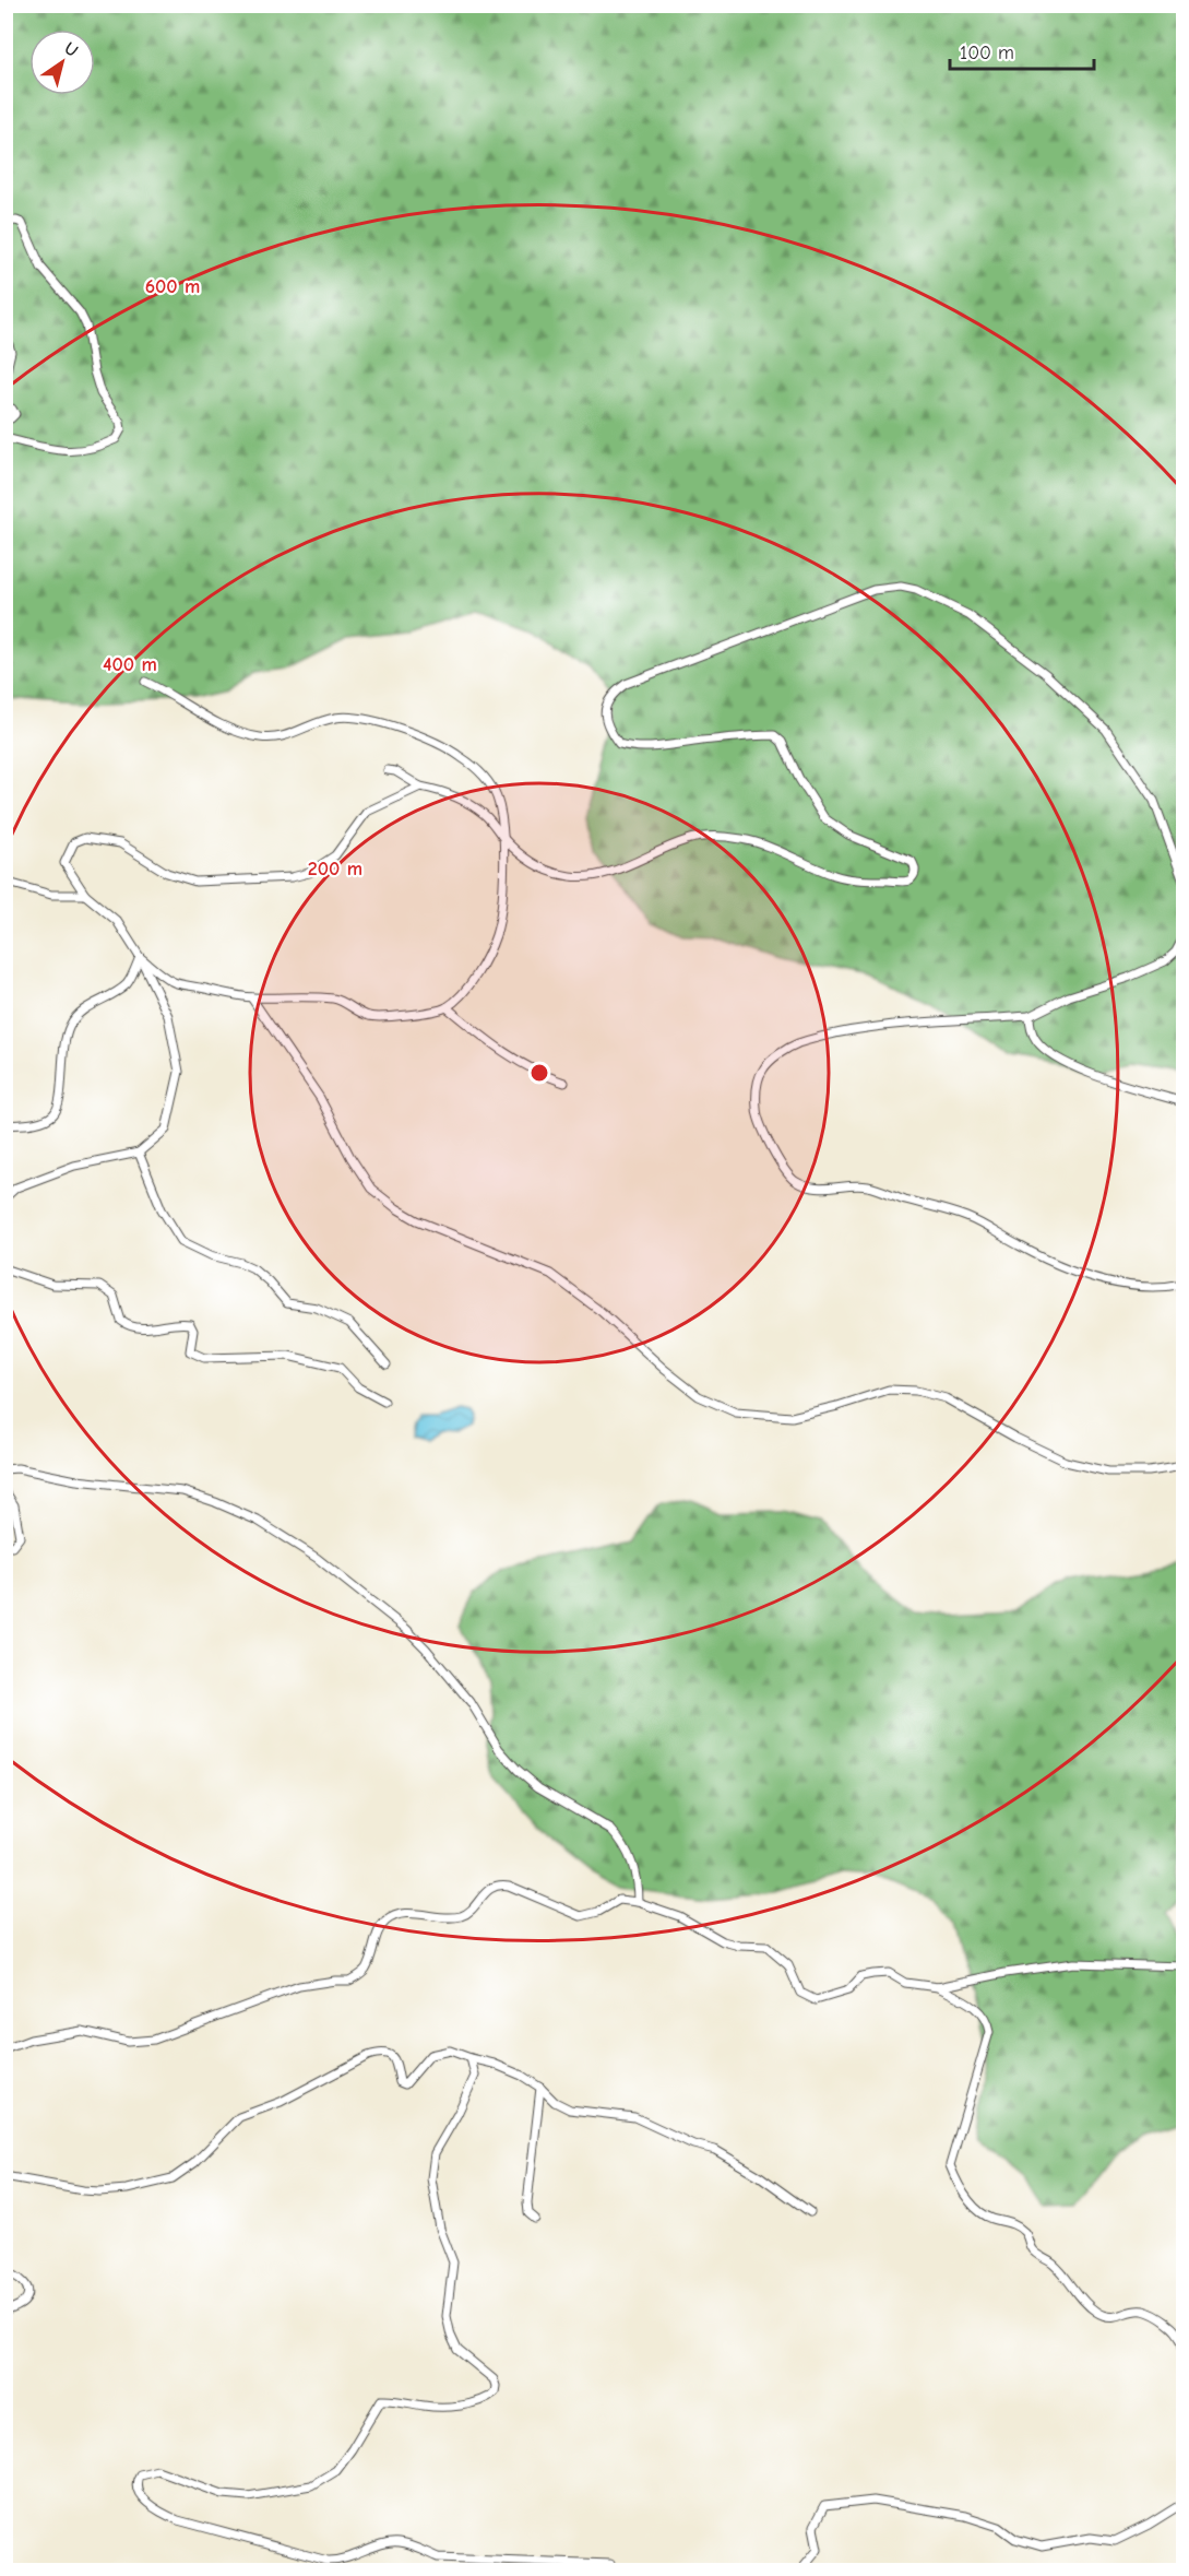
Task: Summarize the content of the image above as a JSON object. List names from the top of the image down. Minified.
{"scale_bar":"100 m","north":"top right","rings":["600 m","400 m","200 m"]}
